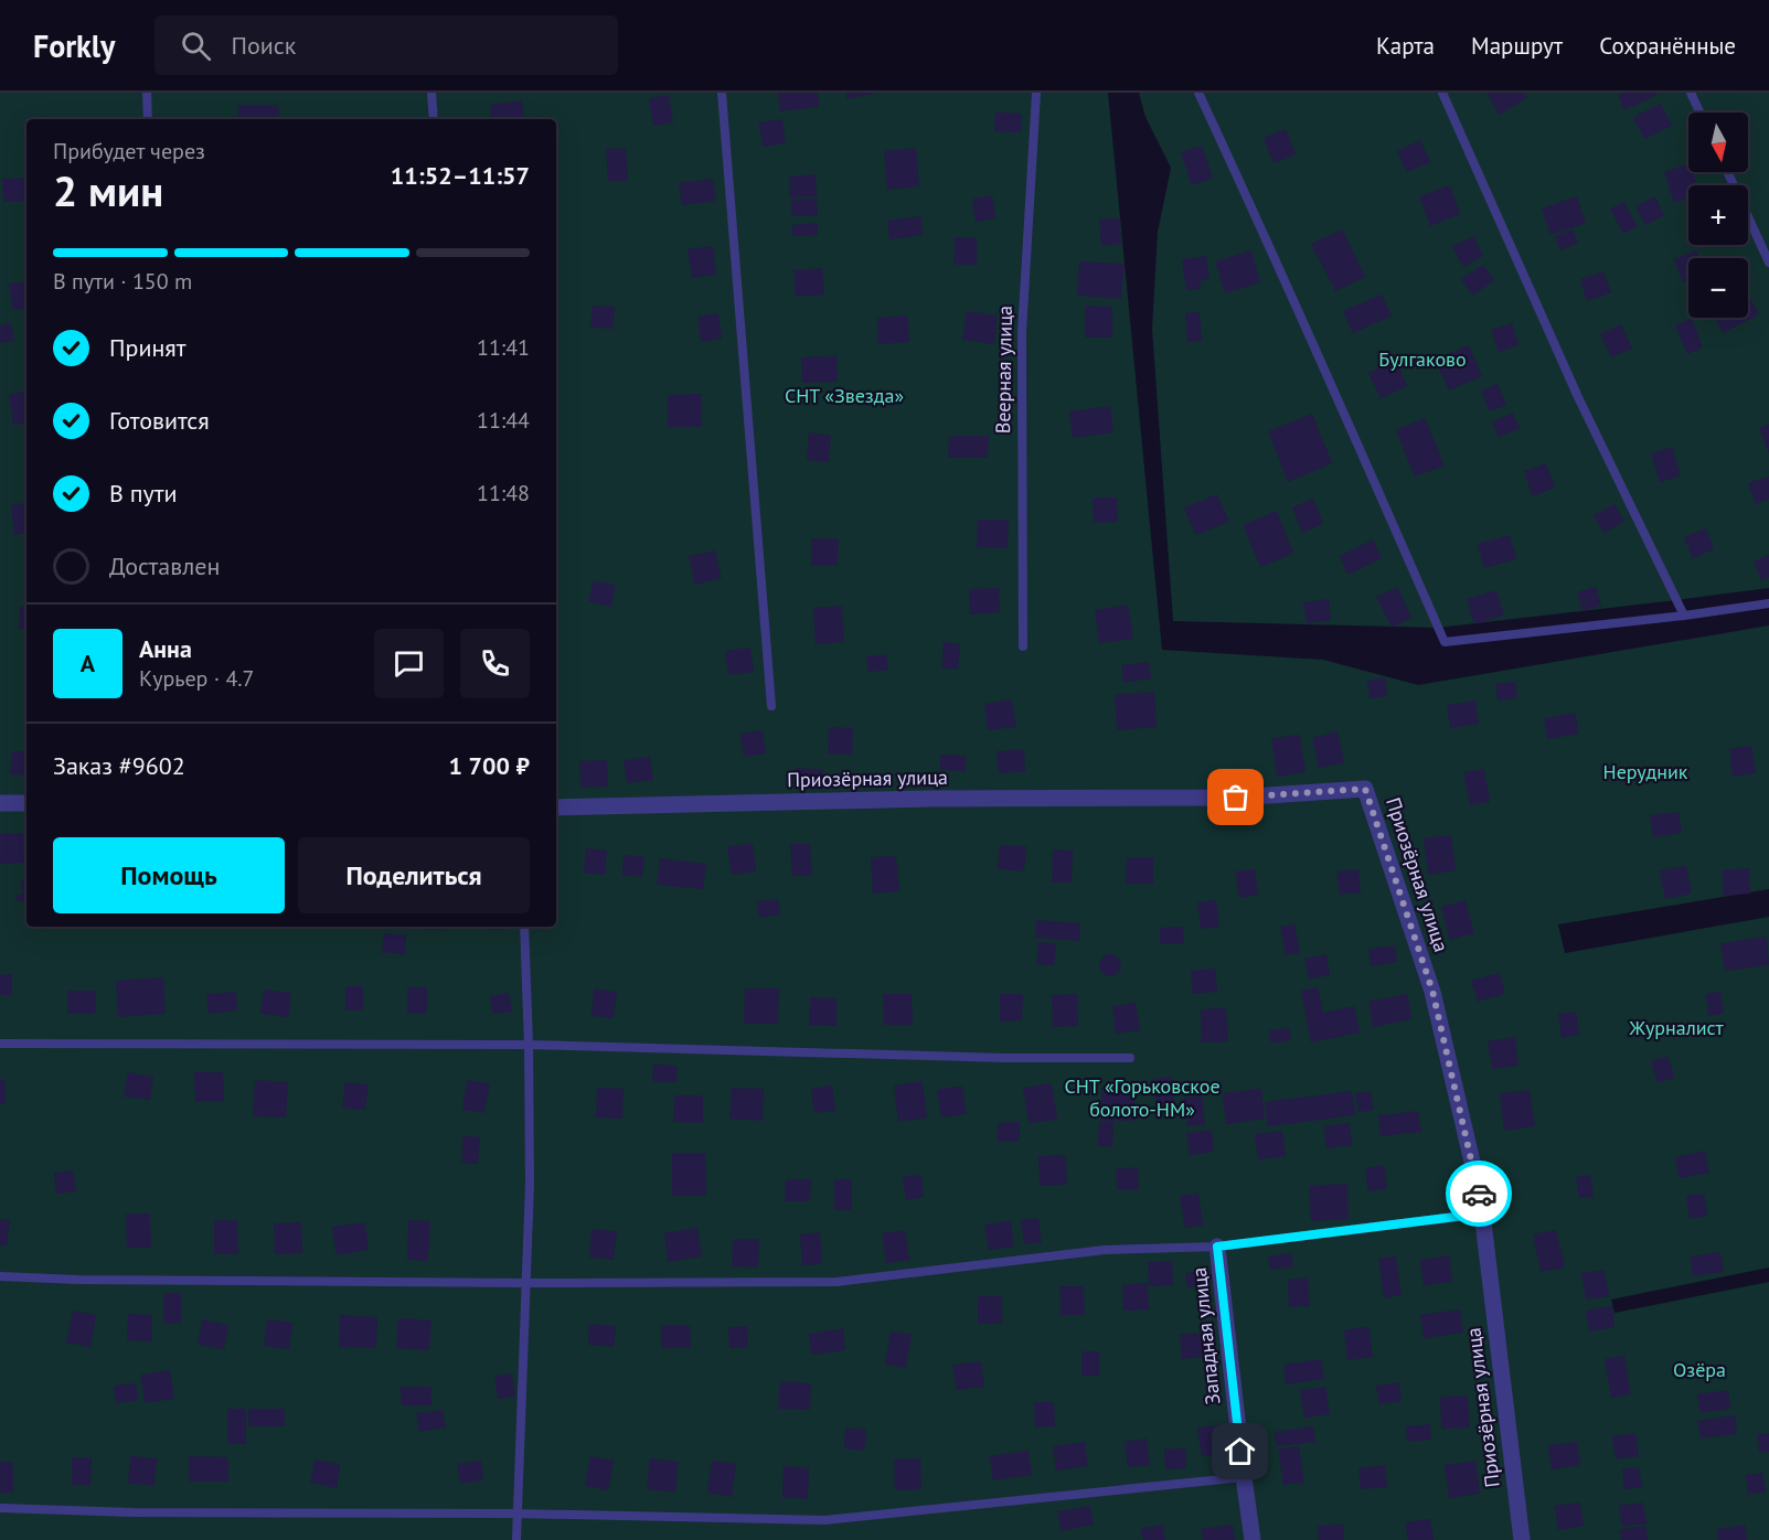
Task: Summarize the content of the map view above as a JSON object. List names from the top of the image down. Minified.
{"streets":{"street":["Приозёрная улица","Западная улица"],"lane":["Веерная улица"]},"parks":["Булгаково","СНТ «Звезда»","Нерудник","Журналист","СНТ «Горьковское болото-НМ»","Озёра"],"north":"bottom","page":{"header":"Forkly","search":"Поиск","nav":["Карта","Маршрут","Сохранённые"],"map_buttons":["+","−"],"heading":["2 мин","Прибудет через","11:52–11:57"],"panel":["Анна","Курьер · 4.7","Заказ #9602","1 700 ₽"],"bar":"В пути · 150 m","list":[["Принят","11:41"],["Готовится","11:44"],["В пути","11:48"],"Доставлен"],"round":"А","buttons":["Помощь","Поделиться"]}}
